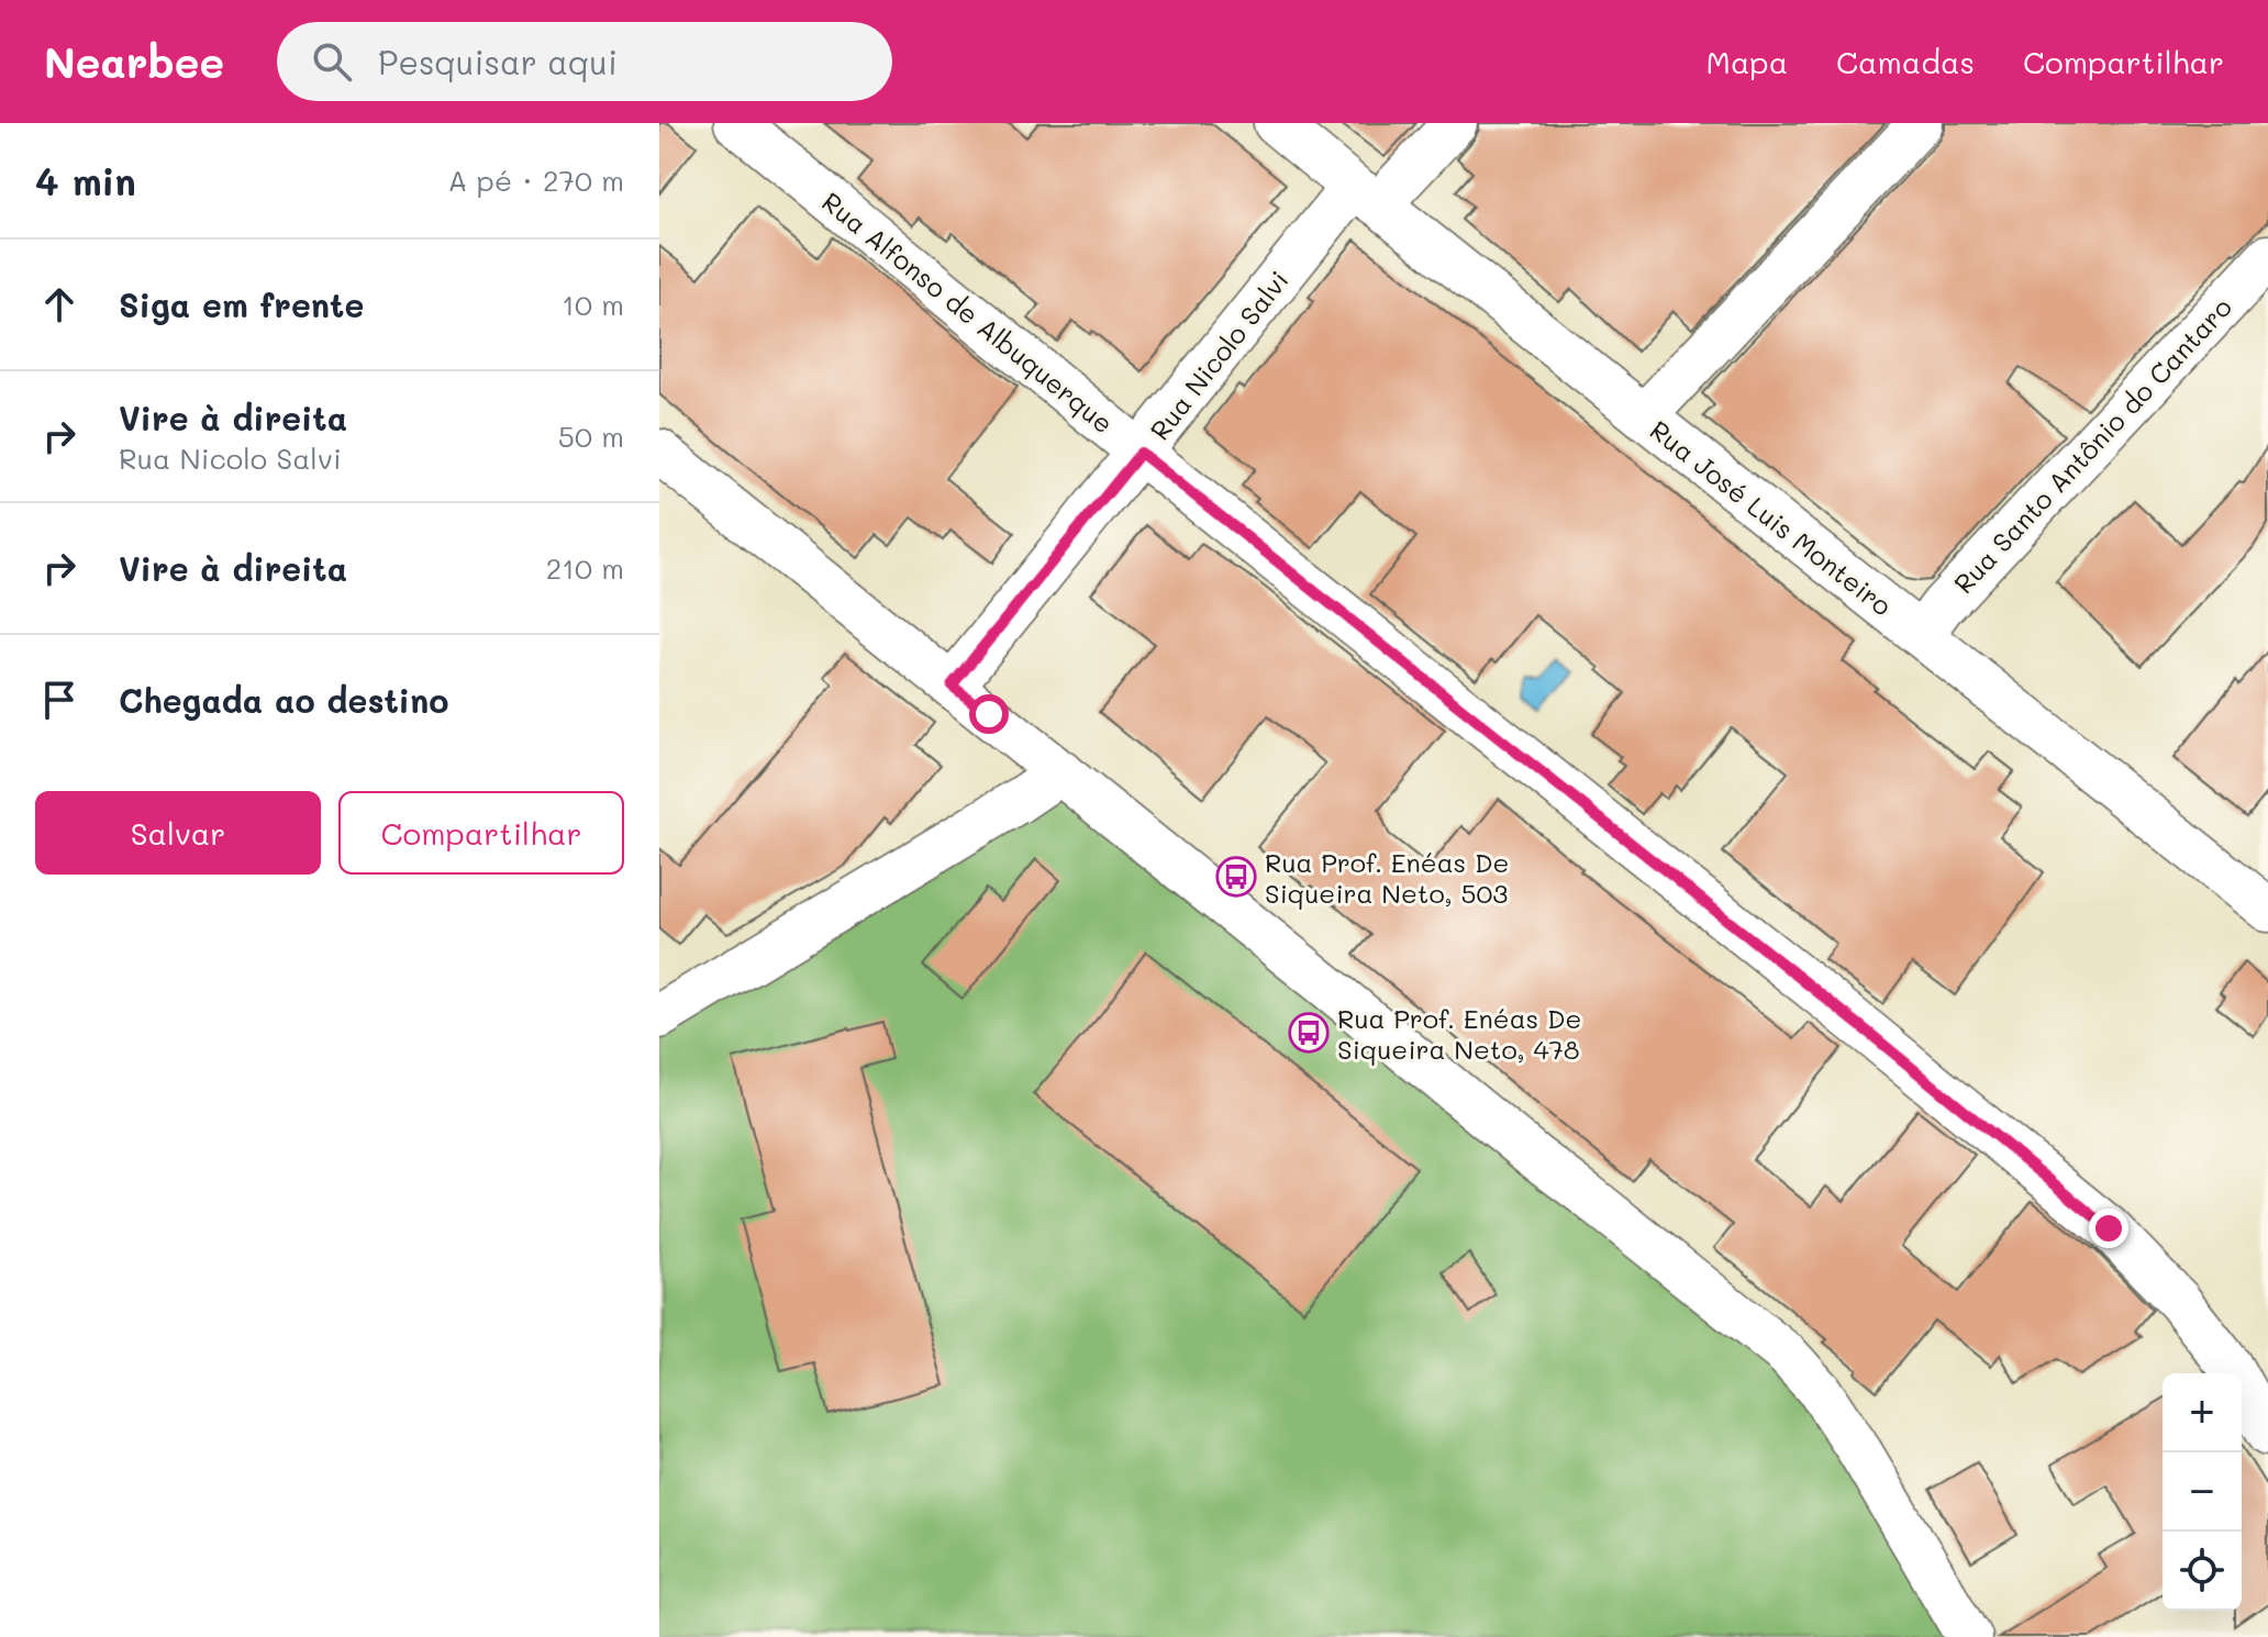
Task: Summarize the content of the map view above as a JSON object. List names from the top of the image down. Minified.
{"streets":{"street":["Rua Alfonso de Albuquerque","Rua Nicolo Salvi","Rua Santo Antônio do Cantaro","Rua José Luis Monteiro"]},"crossings":[["Rua Alfonso de Albuquerque","Rua Nicolo Salvi"],["Rua Nicolo Salvi","Rua José Luis Monteiro"],["Rua Santo Antônio do Cantaro","Rua José Luis Monteiro"]],"places":{"bus stop":["Rua Prof. Enéas De Siqueira Neto, 503","Rua Prof. Enéas De Siqueira Neto, 478"]},"page":{"header":"Nearbee","search":"Pesquisar aqui","nav":["Mapa","Camadas","Compartilhar"],"heading":["4 min","A pé · 270 m"],"list":[["Siga em frente","10 m"],["Vire à direita","Rua Nicolo Salvi","50 m"],["Vire à direita","210 m"],"Chegada ao destino"],"buttons":["Salvar","Compartilhar"],"map_buttons":["+","−"]}}
